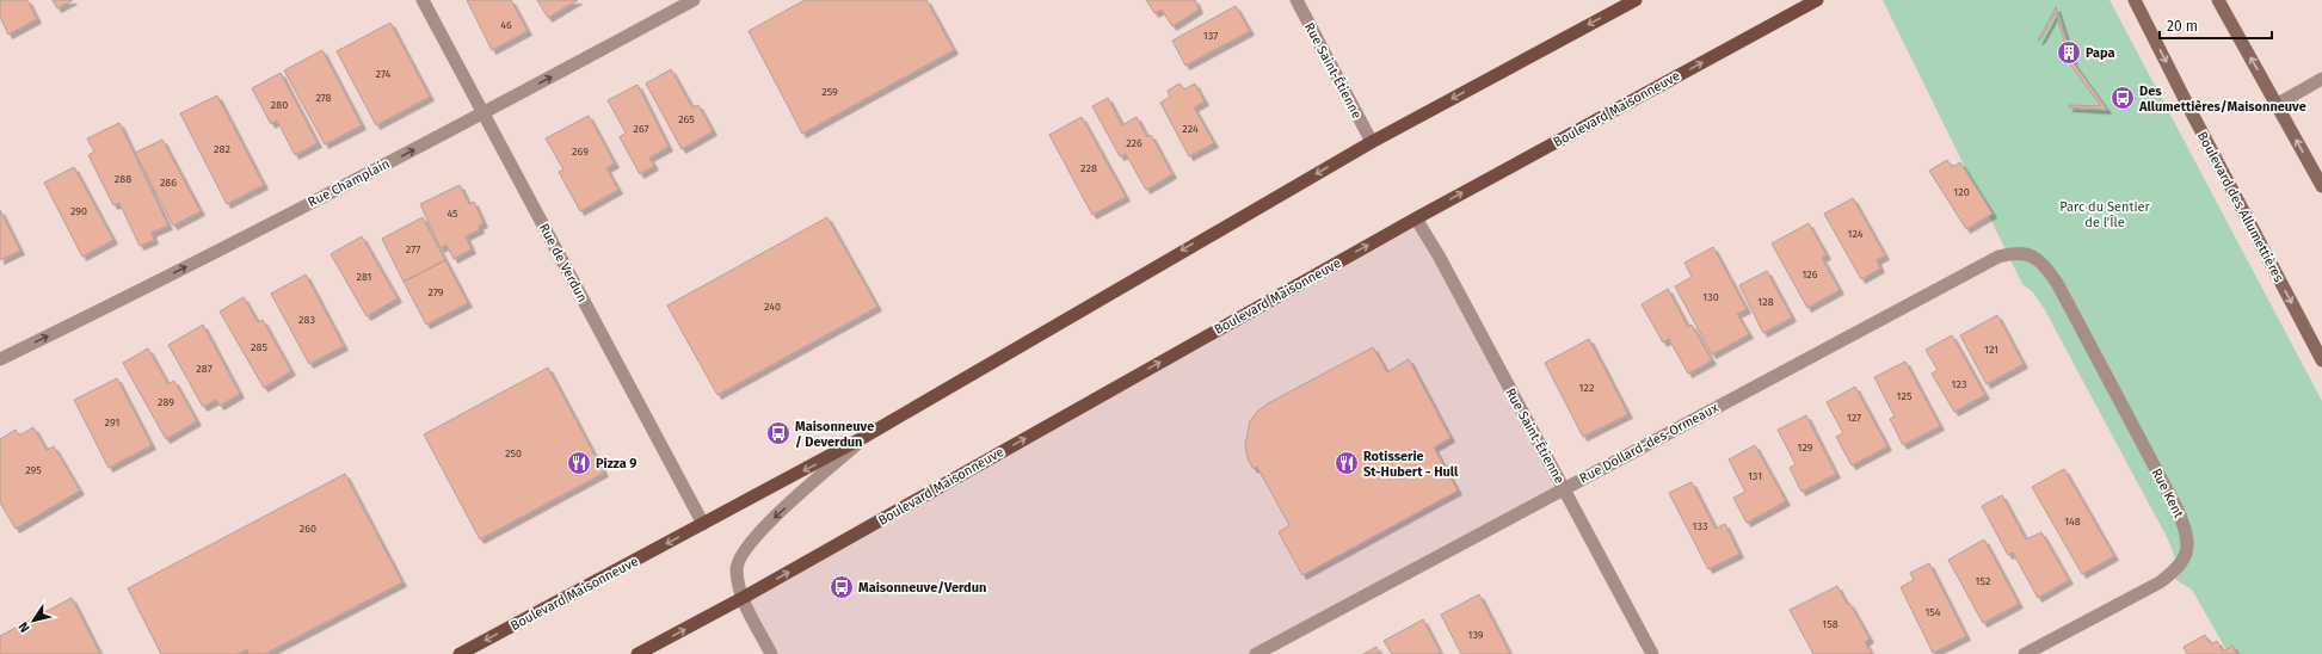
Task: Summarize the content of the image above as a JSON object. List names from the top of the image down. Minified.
{"streets":{"main road":["Boulevard Maisonneuve","Boulevard des Allumettières"],"street":["Rue Saint-Étienne","Rue Champlain","Rue de Verdun","Rue Dollard-des-Ormeaux","Rue Kent"]},"crossings":[["Rue Saint-Étienne","Boulevard Maisonneuve"],["Rue Saint-Étienne","Rue Dollard-des-Ormeaux"],["Boulevard Maisonneuve","Rue de Verdun"],["Rue Champlain","Rue de Verdun"],["Rue Dollard-des-Ormeaux","Rue Kent"]],"one_way":["Rue Champlain"],"parks":["Parc du Sentier de l'Île"],"places":{"building":["Papa"],"bus stop":["Des Allumettières/Maisonneuve","Maisonneuve / Deverdun","Maisonneuve/Verdun"],"restaurant":["Pizza 9","Rotisserie St-Hubert - Hull"]},"house_numbers":["46","137","274","259","278","280","265","267","224","226","282","269","228","288","286","120","290","45","124","277","126","281","279","130","128","240","283","285","121","287","123","122","125","289","127","291","129","250","295","131","148","133","260","152","154","158","139"],"scale_bar":"20 m","north":"bottom left"}
